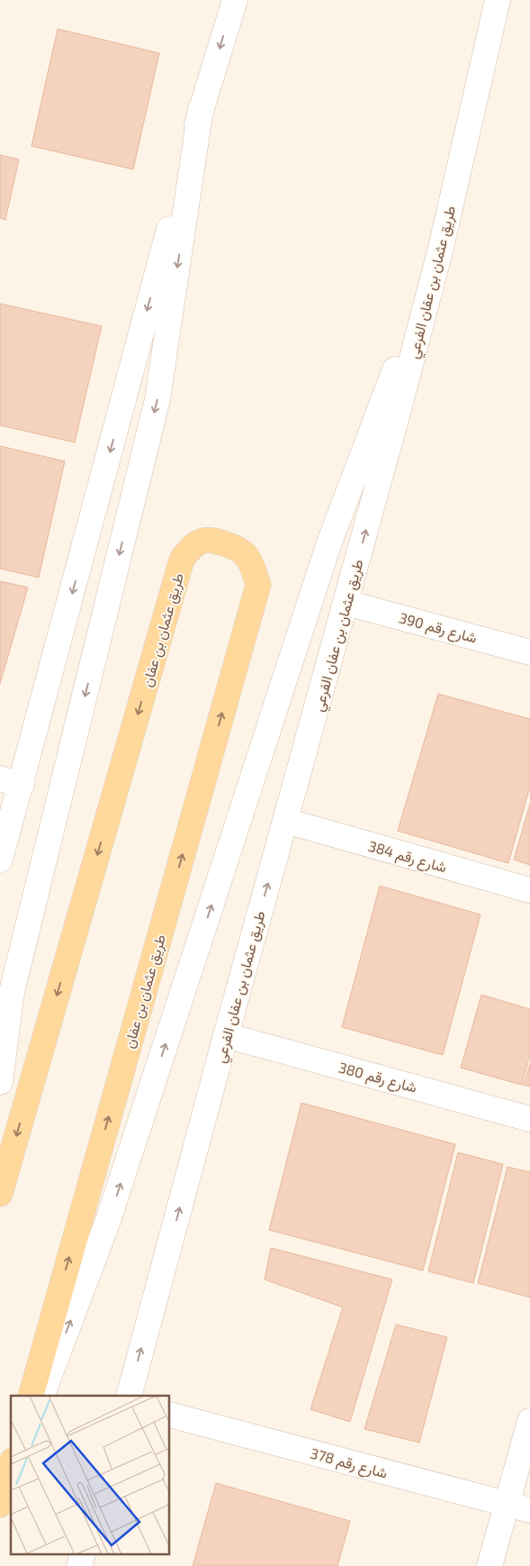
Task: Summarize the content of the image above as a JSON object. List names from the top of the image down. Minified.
{"streets":{"main road":["طريق عثمان بن عفان الفرعي","شارع رقم 390","طريق عثمان بن عفان","شارع رقم 384","شارع رقم 380","شارع رقم 378"]},"crossings":[["طريق عثمان بن عفان الفرعي","شارع رقم 390"],["طريق عثمان بن عفان الفرعي","شارع رقم 384"],["طريق عثمان بن عفان الفرعي","شارع رقم 380"]]}
